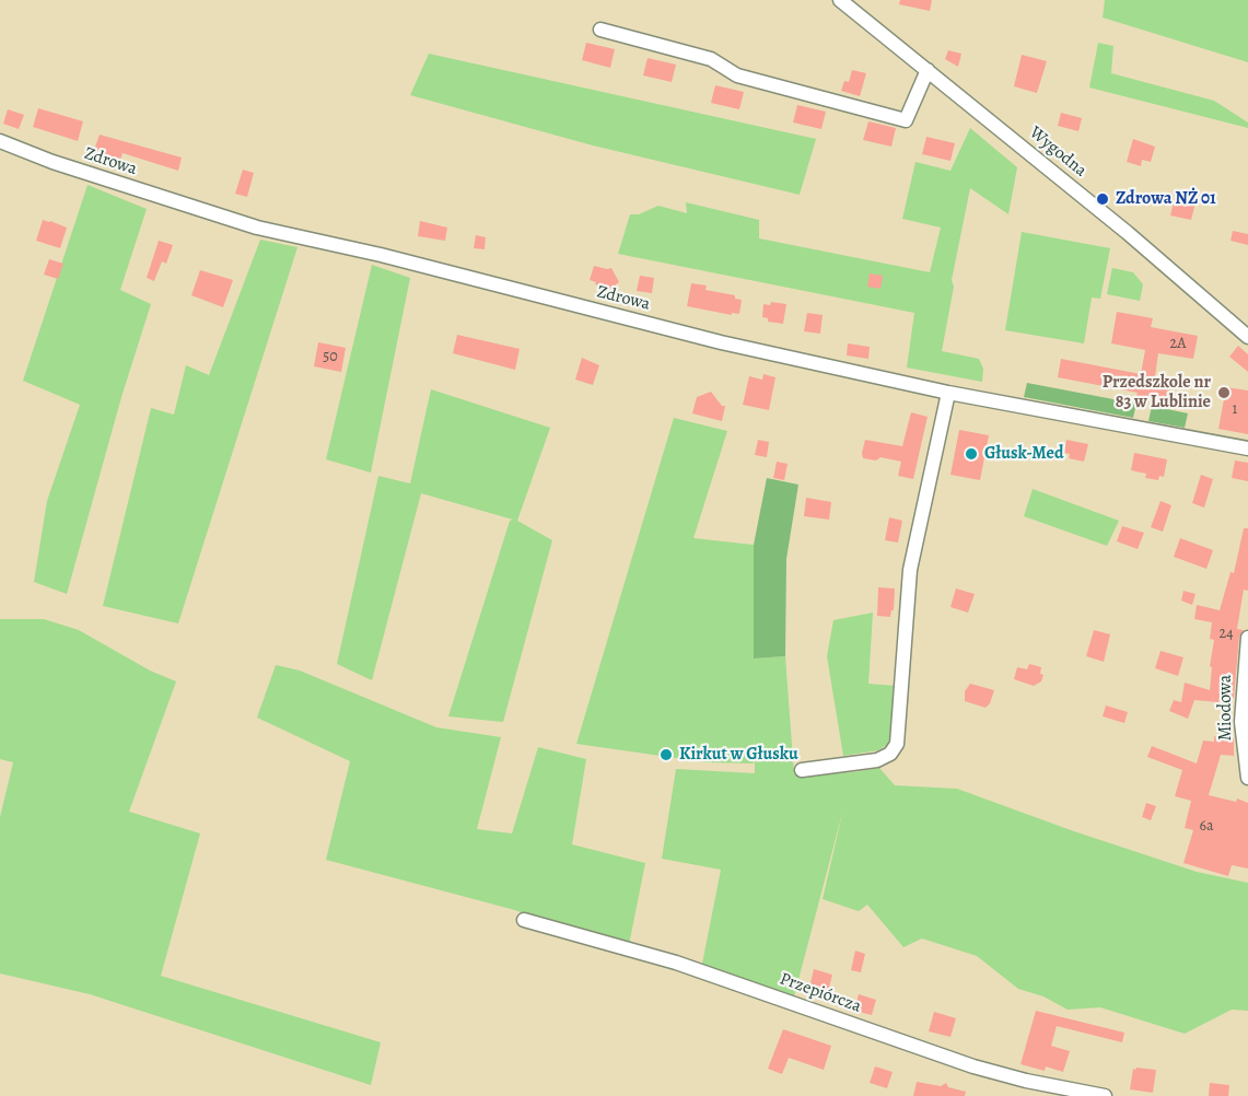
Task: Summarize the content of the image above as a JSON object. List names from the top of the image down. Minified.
{"streets":{"street":["Wygodna","Zdrowa","Miodowa","Przepiórcza"]},"places":["Zdrowa NŻ 01","Przedszkole nr 83 w Lublinie","Głusk-Med","Kirkut w Głusku"],"house_numbers":["2A","50","1","24","6a"]}
